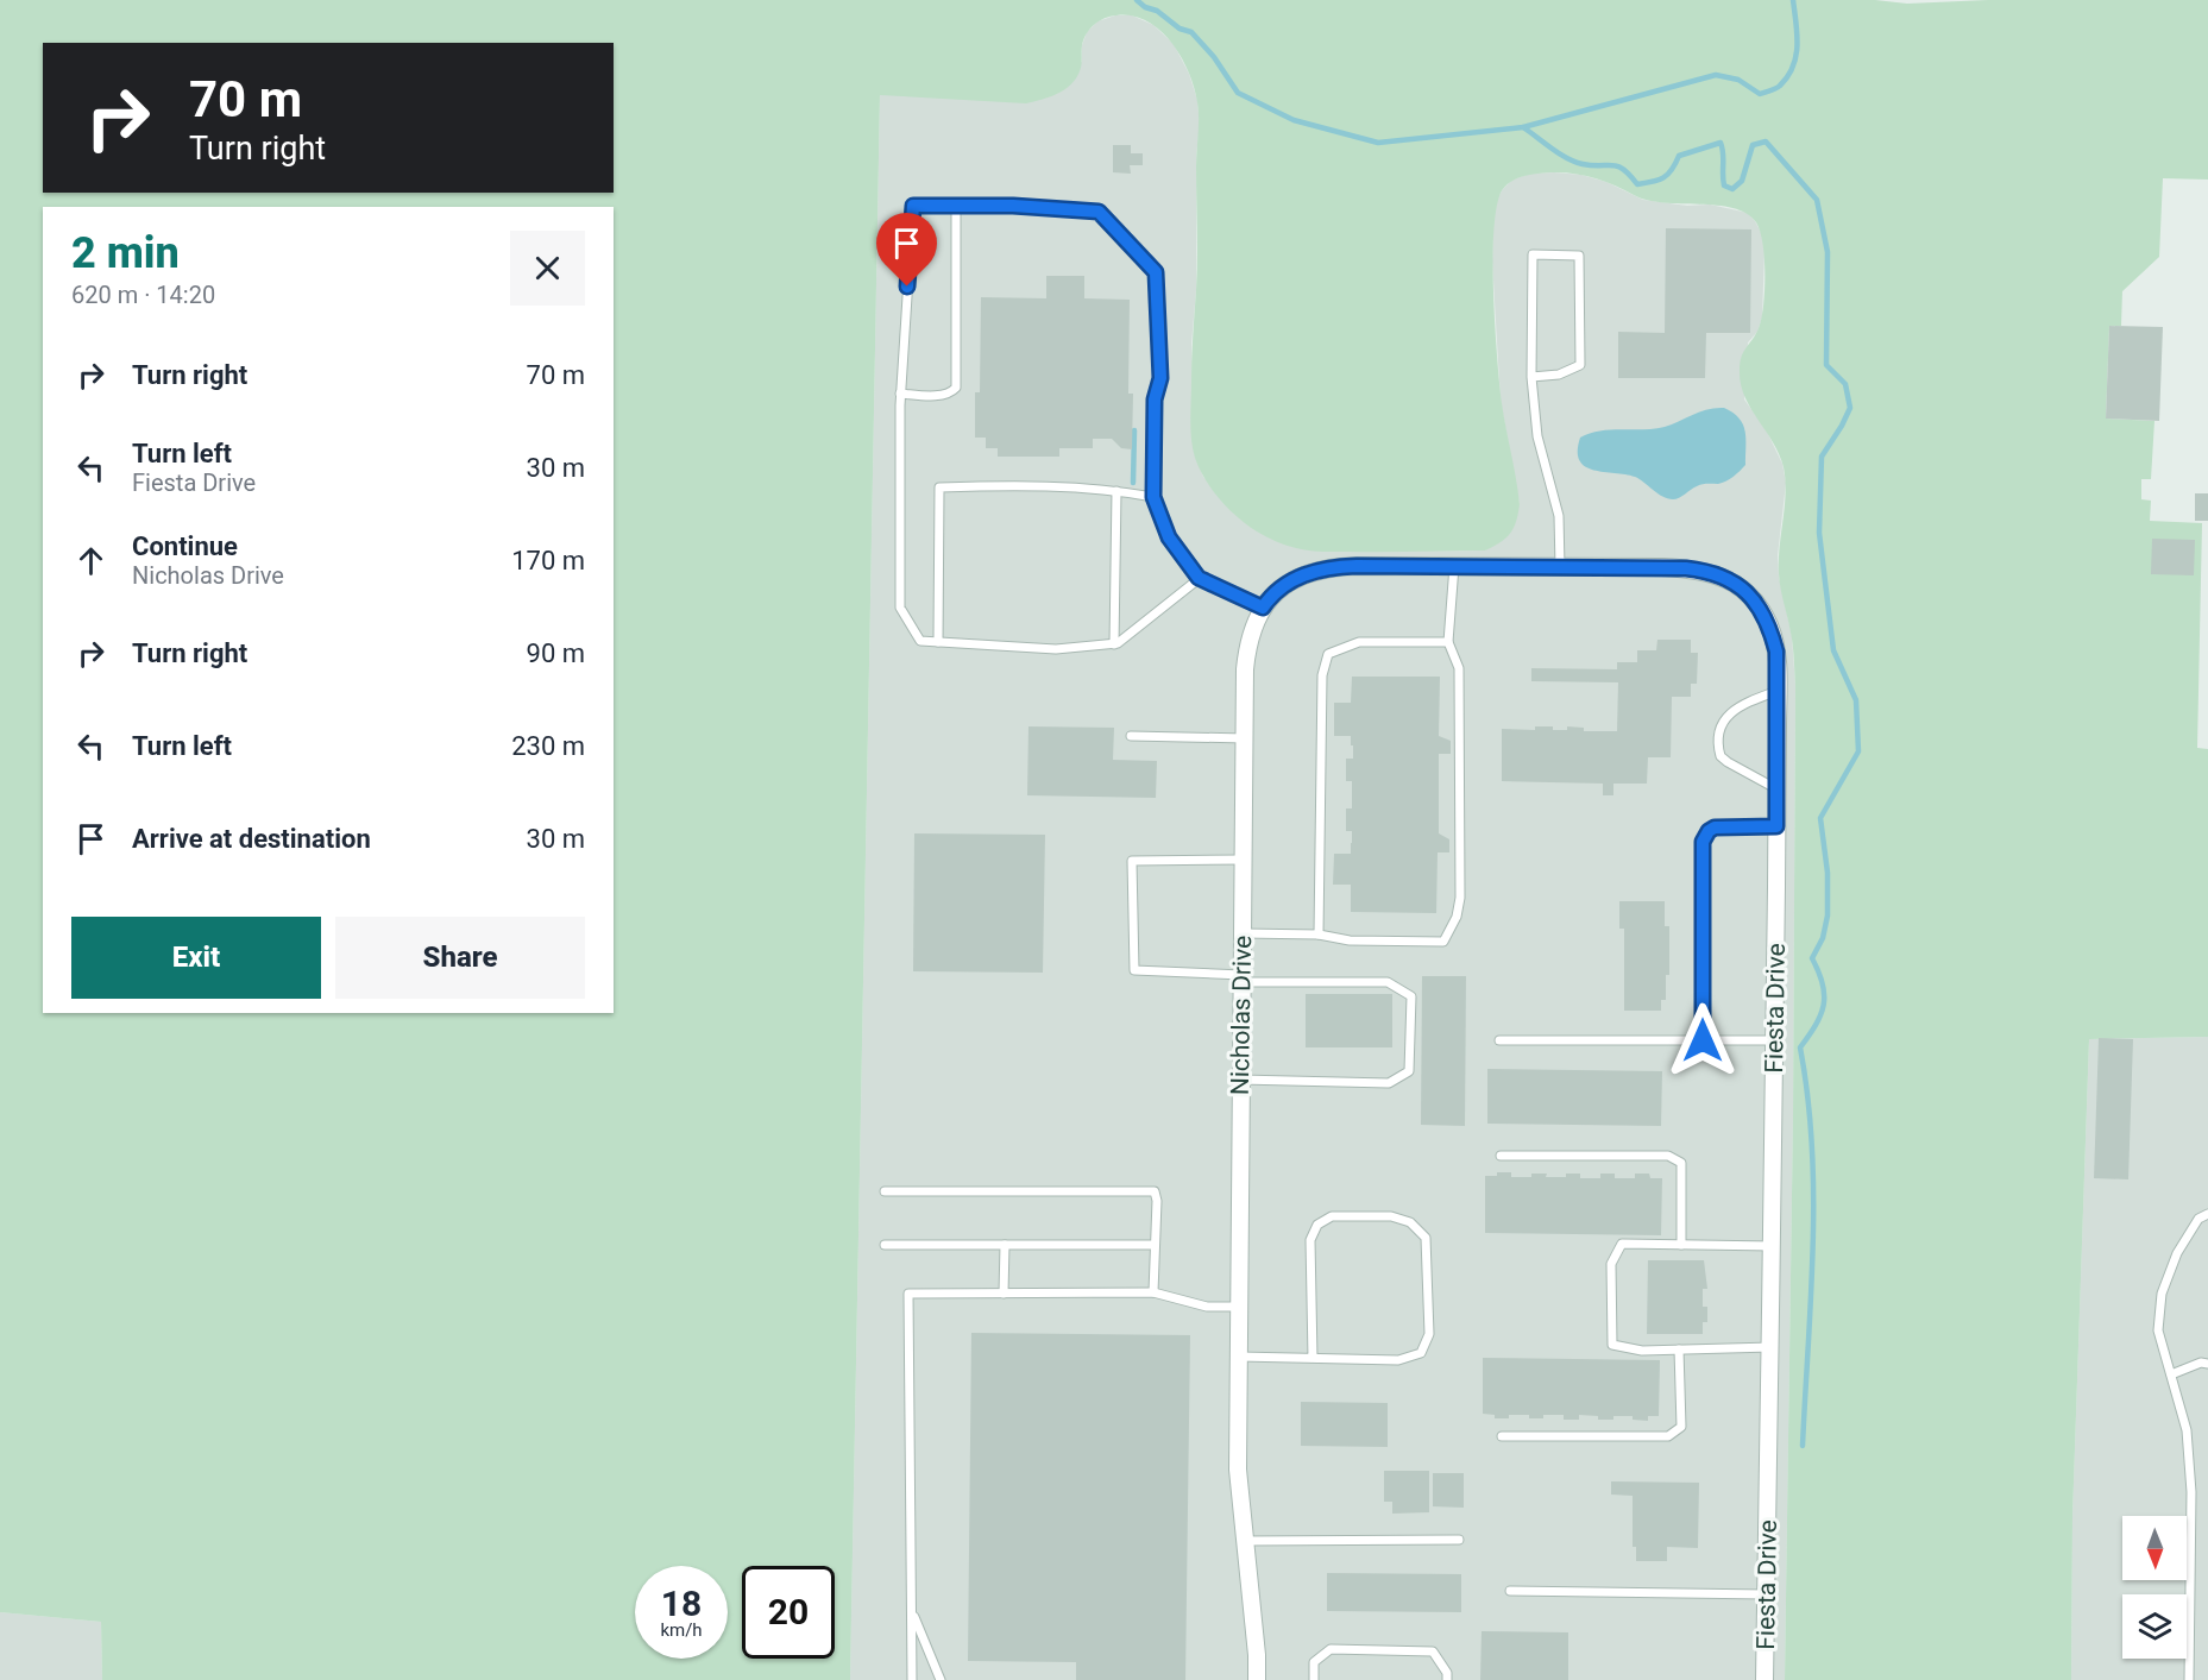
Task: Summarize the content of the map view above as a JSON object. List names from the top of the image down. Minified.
{"streets":{"street":["Fiesta Drive","Nicholas Drive"]},"crossings":[["Fiesta Drive","Nicholas Drive"]],"north":"bottom","page":{"turn":["70 m","Turn right"],"heading":["2 min","620 m · 14:20"],"list":[{"name":"Turn right","value":"70 m"},{"name":"Turn left","note":"Fiesta Drive","value":"30 m"},{"name":"Continue","note":"Nicholas Drive","value":"170 m"},{"name":"Turn right","value":"90 m"},{"name":"Turn left","value":"230 m"},{"name":"Arrive at destination","value":"30 m"}],"buttons":["Exit","Share"],"speed":"18 km/h","limit":"20"}}
